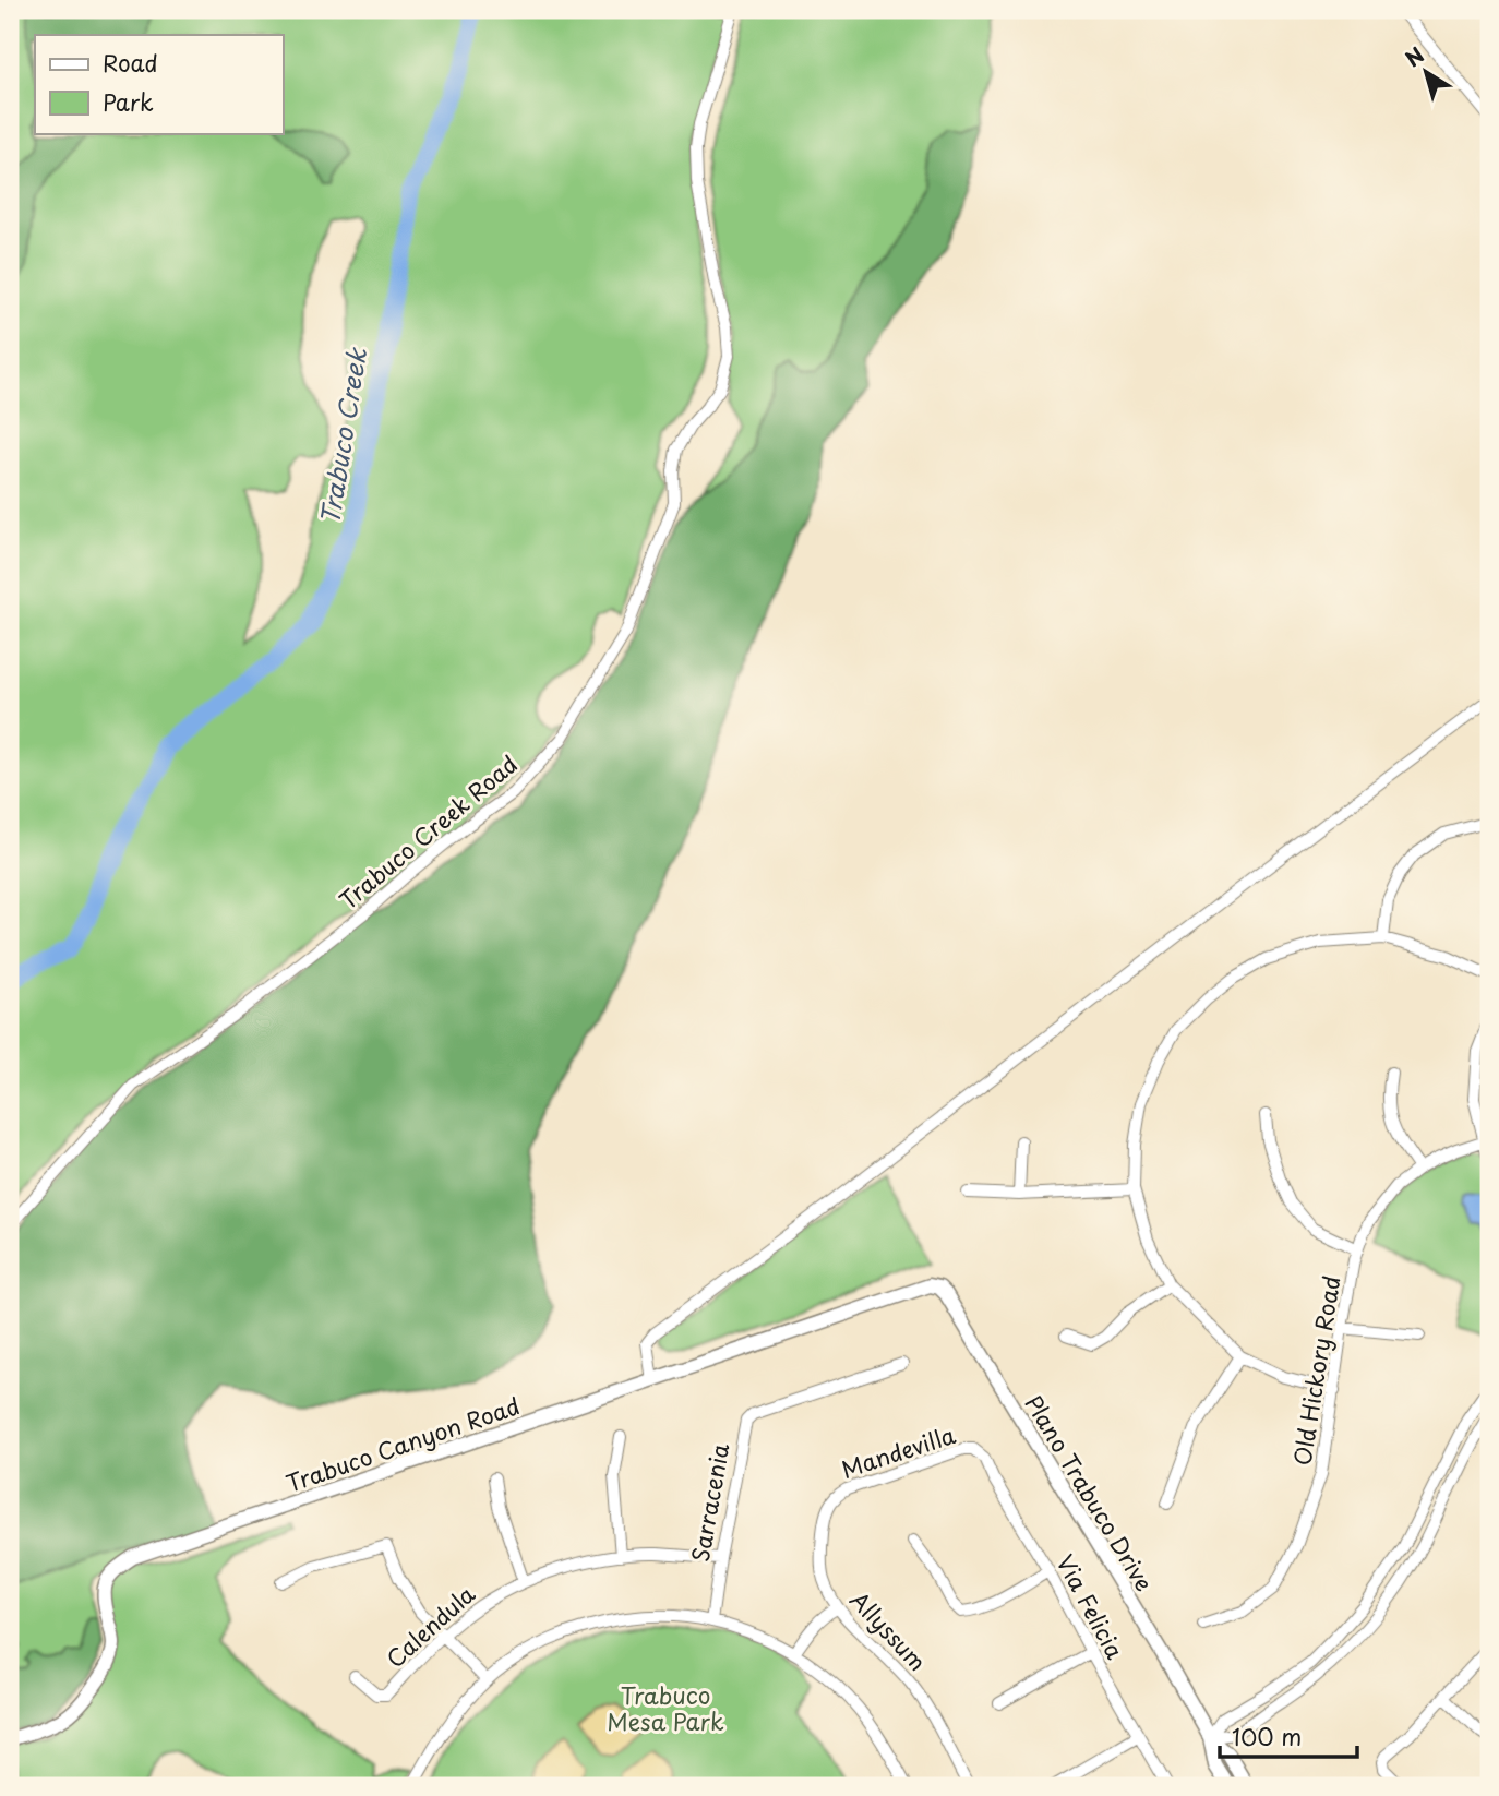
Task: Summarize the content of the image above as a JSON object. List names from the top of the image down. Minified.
{"streets":{"main road":["Trabuco Canyon Road","Plano Trabuco Drive"],"street":["Trabuco Creek Road","Old Hickory Road","Mandevilla","Sarracenia","Via Felicia","Calendula","Allyssum"]},"crossings":[["Trabuco Canyon Road","Plano Trabuco Drive"],["Mandevilla","Via Felicia"],["Mandevilla","Allyssum"],["Sarracenia","Calendula"]],"water":["Trabuco Creek"],"parks":["Trabuco Mesa Park"],"legend":["Road","Park"],"scale_bar":"100 m","north":"top left"}
